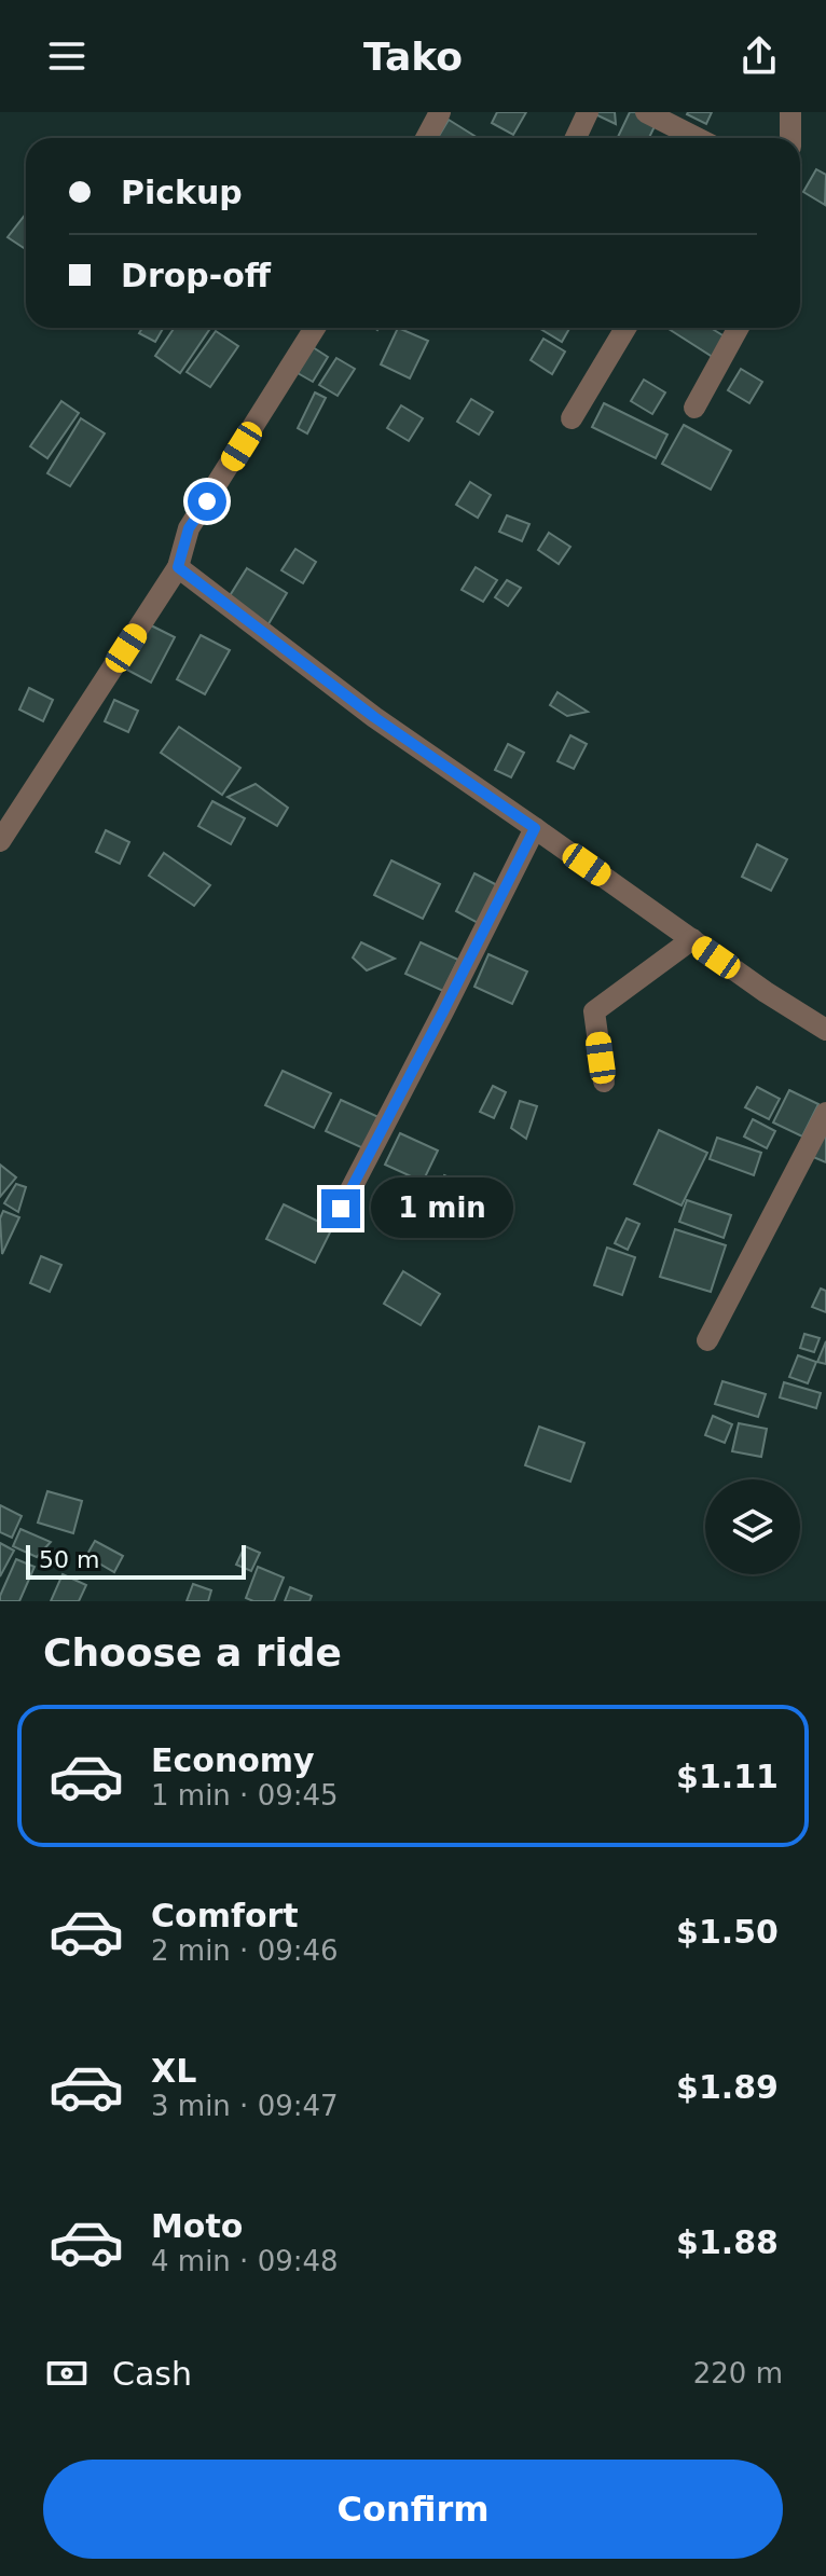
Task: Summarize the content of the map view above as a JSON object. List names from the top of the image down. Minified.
{"scale_bar":"50 m","page":{"header":"Tako","banner":["Pickup","Drop-off"],"bubble":"1 min","scale":"50 m","heading":"Choose a ride","list":[{"name":"Economy","note":"1 min · 09:45","value":"$1.11"},{"name":"Comfort","note":"2 min · 09:46","value":"$1.50"},{"name":"XL","note":"3 min · 09:47","value":"$1.89"},{"name":"Moto","note":"4 min · 09:48","value":"$1.88"}],"pay":["Cash","220 m"],"buttons":"Confirm"}}
